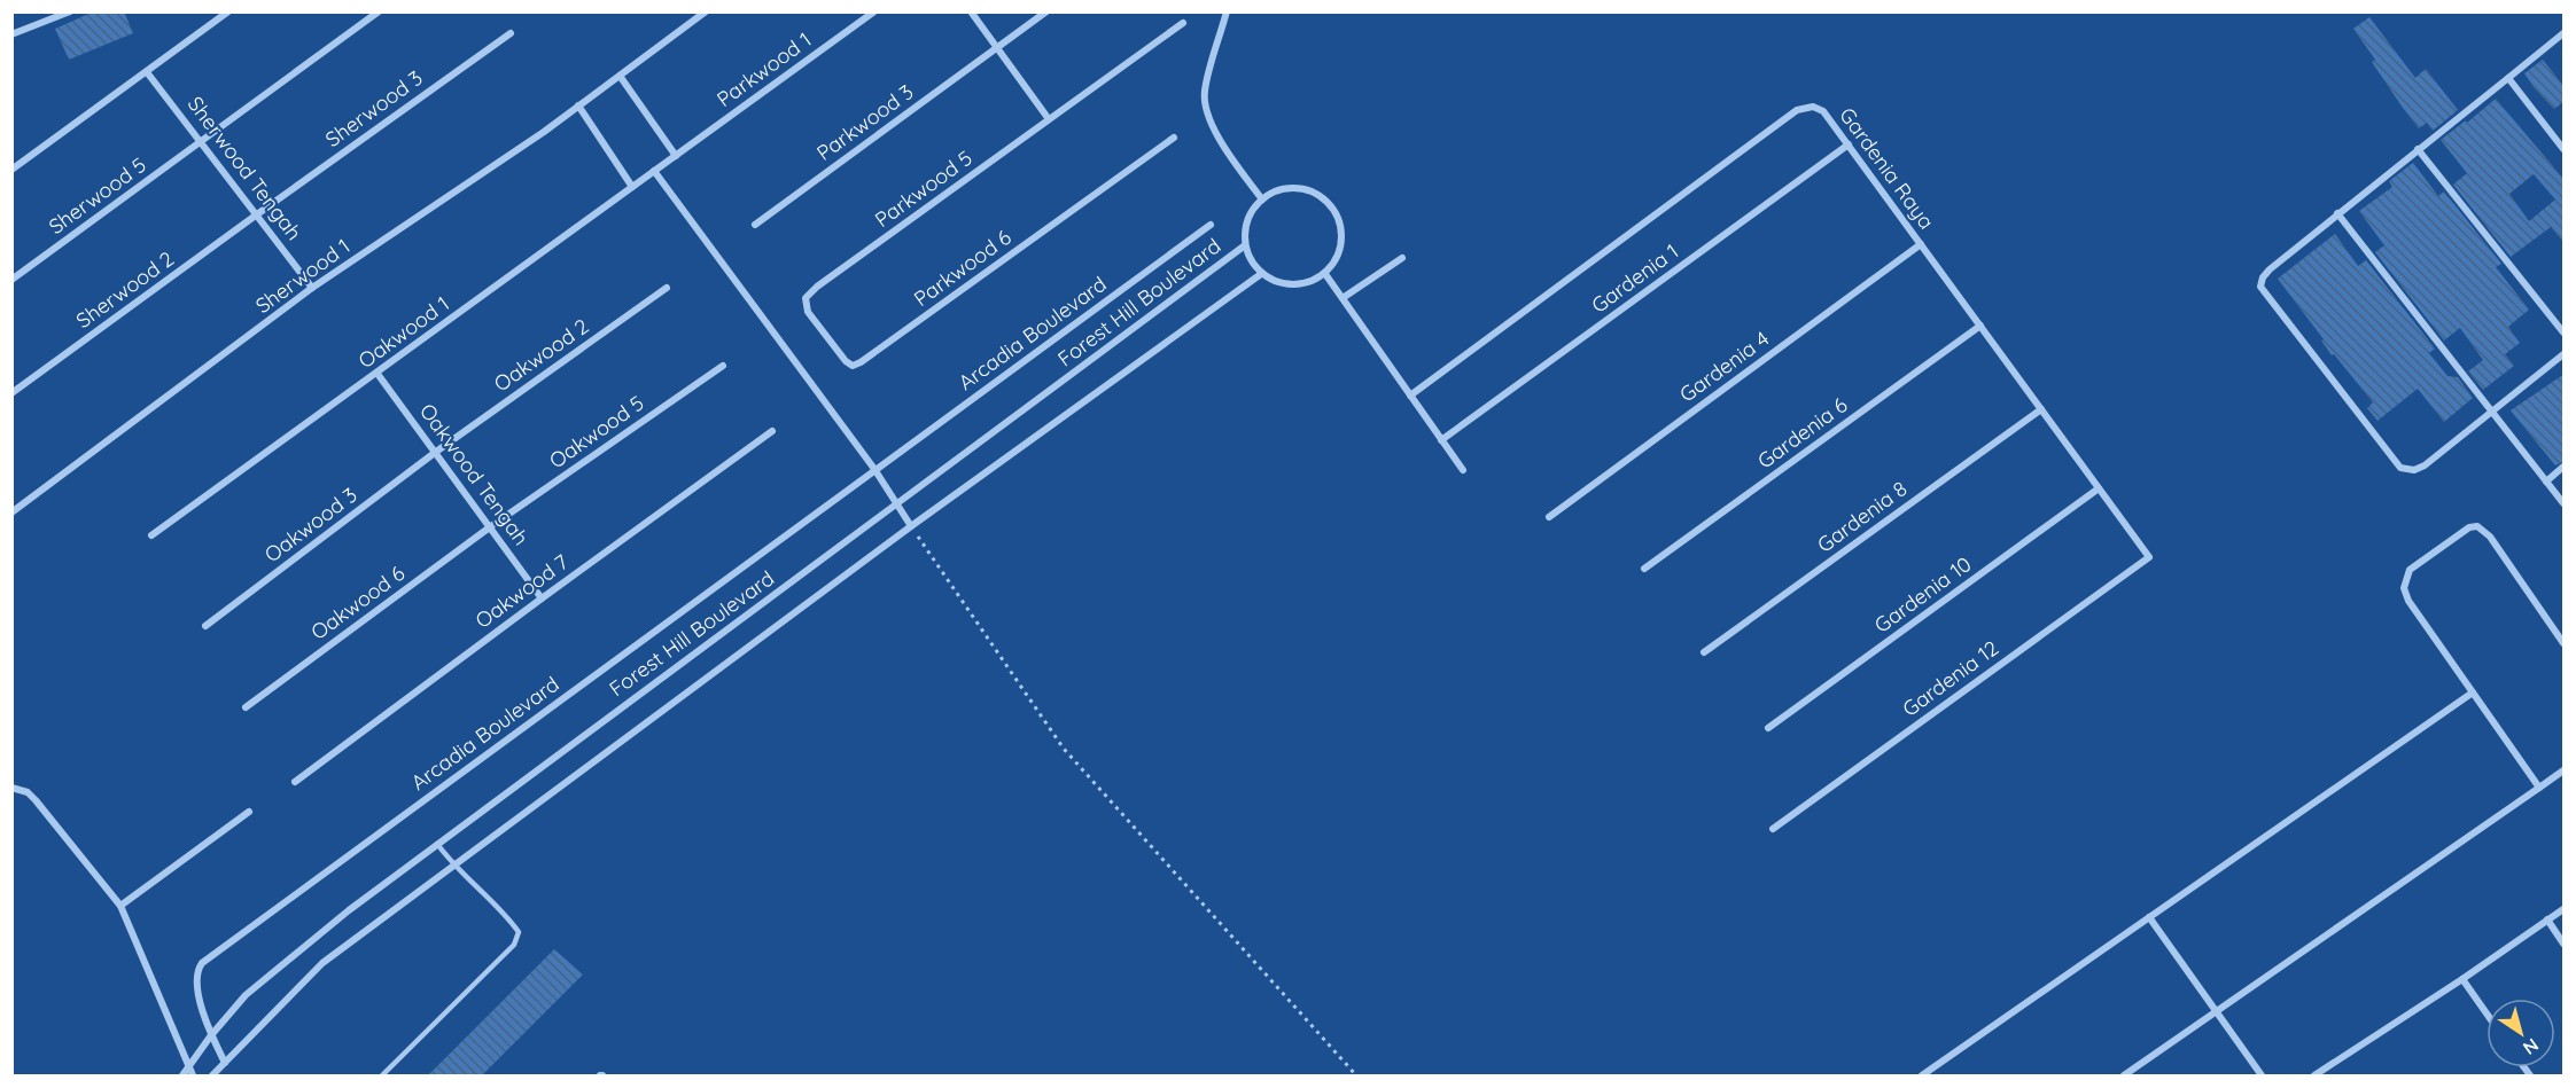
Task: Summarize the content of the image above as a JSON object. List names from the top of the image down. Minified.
{"streets":{"street":["Parkwood 1","Sherwood 3","Parkwood 3","Sherwood Tengah","Gardenia Raya","Parkwood 5","Sherwood 5","Parkwood 6","Sherwood 1","Gardenia 1","Sherwood 2","Forest Hill Boulevard","Oakwood 1","Arcadia Boulevard","Oakwood 2","Gardenia 4","Oakwood 5","Gardenia 6","Oakwood Tengah","Gardenia 8","Oakwood 3","Oakwood 7","Gardenia 10","Oakwood 6","Gardenia 12"]},"crossings":[["Parkwood 1","Oakwood 1"],["Sherwood 3","Sherwood Tengah"],["Sherwood 3","Sherwood 2"],["Sherwood Tengah","Sherwood 5"],["Sherwood Tengah","Sherwood 1"],["Sherwood Tengah","Sherwood 2"],["Gardenia Raya","Gardenia 1"],["Gardenia Raya","Gardenia 4"],["Gardenia Raya","Gardenia 6"],["Gardenia Raya","Gardenia 8"],["Gardenia Raya","Gardenia 10"],["Gardenia Raya","Gardenia 12"],["Parkwood 5","Parkwood 6"],["Forest Hill Boulevard","Arcadia Boulevard"],["Oakwood 1","Oakwood Tengah"],["Oakwood 2","Oakwood Tengah"],["Oakwood 2","Oakwood 3"],["Oakwood 5","Oakwood Tengah"],["Oakwood 5","Oakwood 6"],["Oakwood Tengah","Oakwood 3"],["Oakwood Tengah","Oakwood 7"],["Oakwood Tengah","Oakwood 6"]],"north":"bottom right"}
